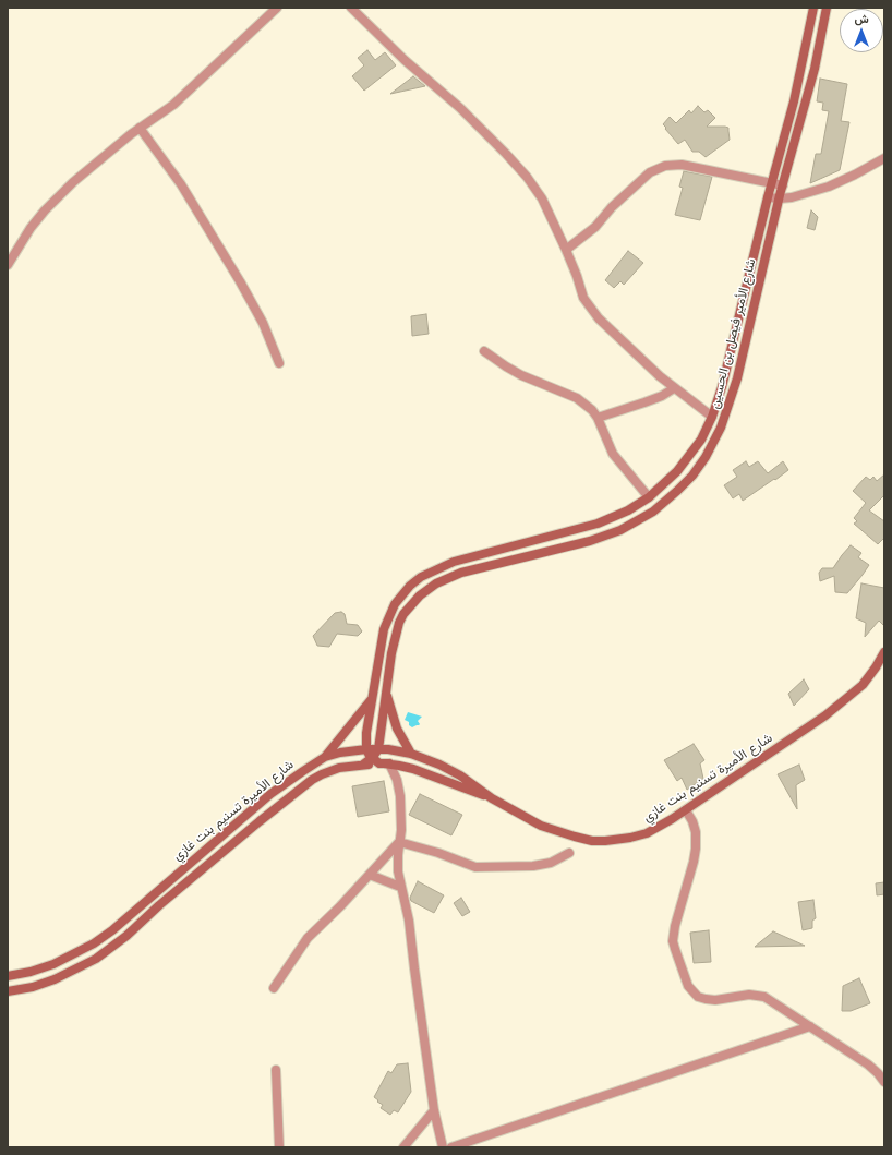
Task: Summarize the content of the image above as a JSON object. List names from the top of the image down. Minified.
{"streets":{"street":["شارع الأمير فيصل بن الحسين","شارع الأميرة تسنيم بنت غازي"]},"crossings":[["شارع الأمير فيصل بن الحسين","شارع الأميرة تسنيم بنت غازي"]],"north":"top"}
